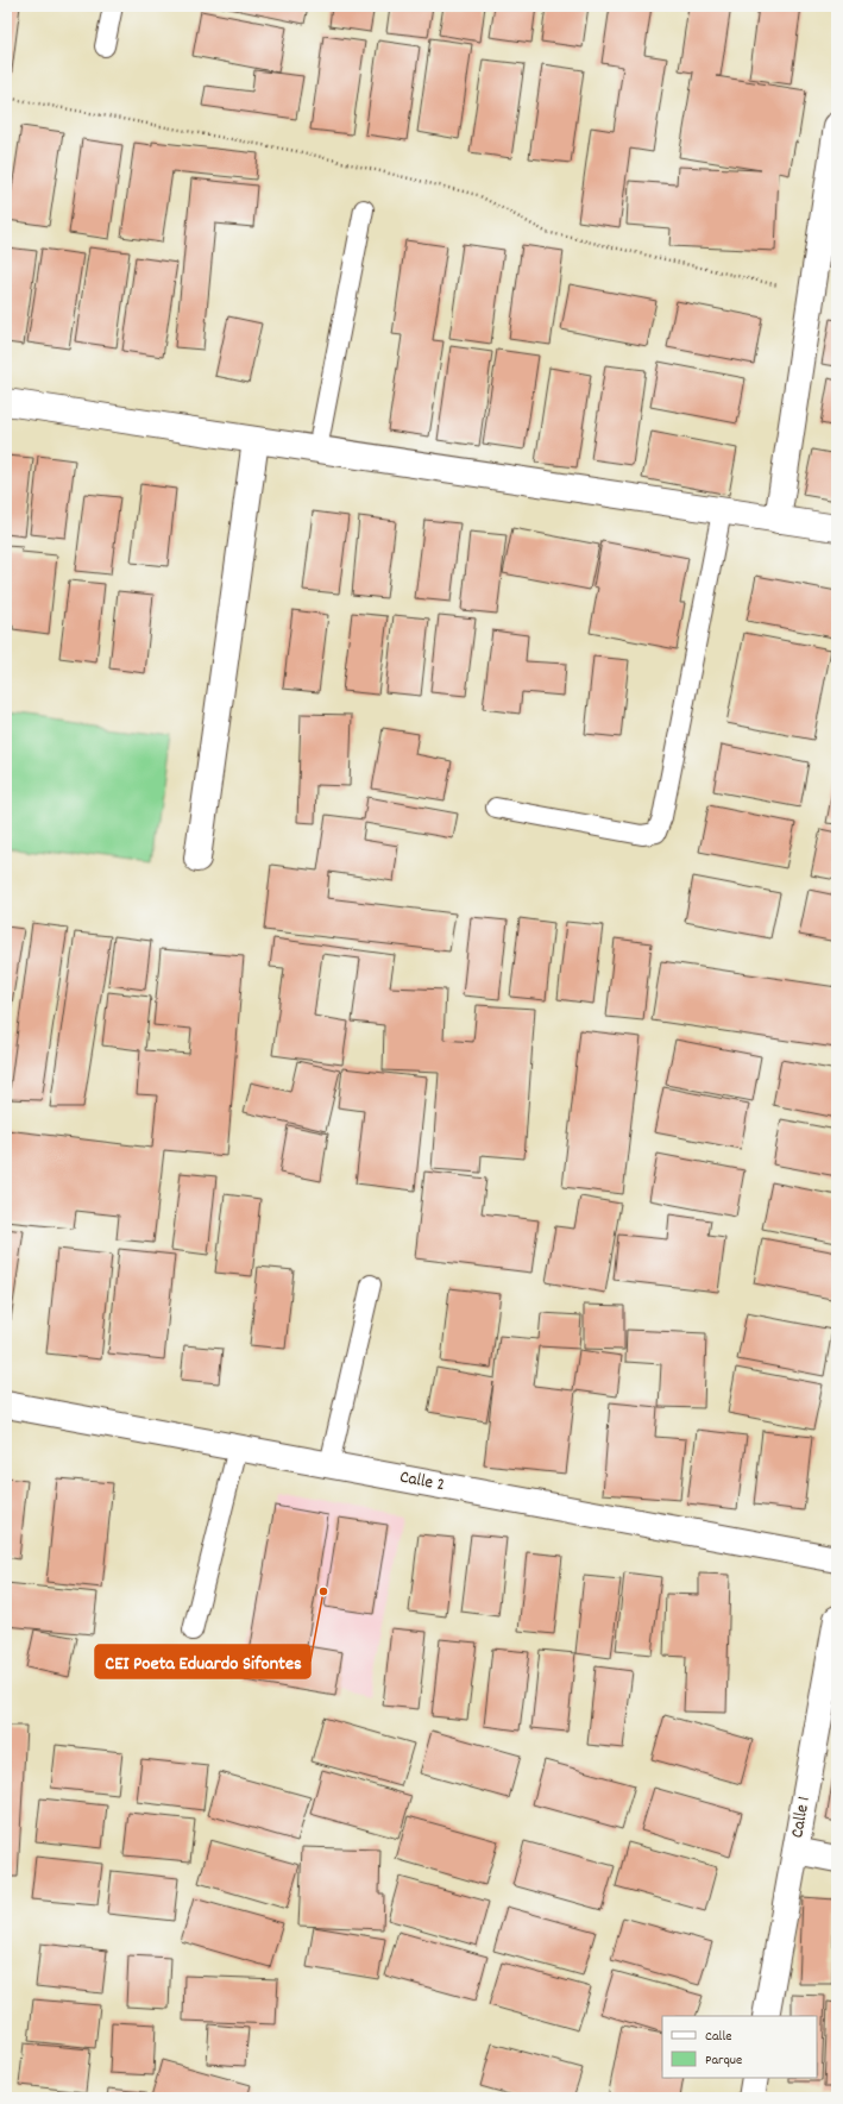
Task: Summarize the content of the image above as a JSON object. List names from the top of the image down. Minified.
{"streets":{"street":["Calle 2","Calle 1"]},"places":["CEI Poeta Eduardo Sifontes"],"legend":["Calle","Parque"]}
